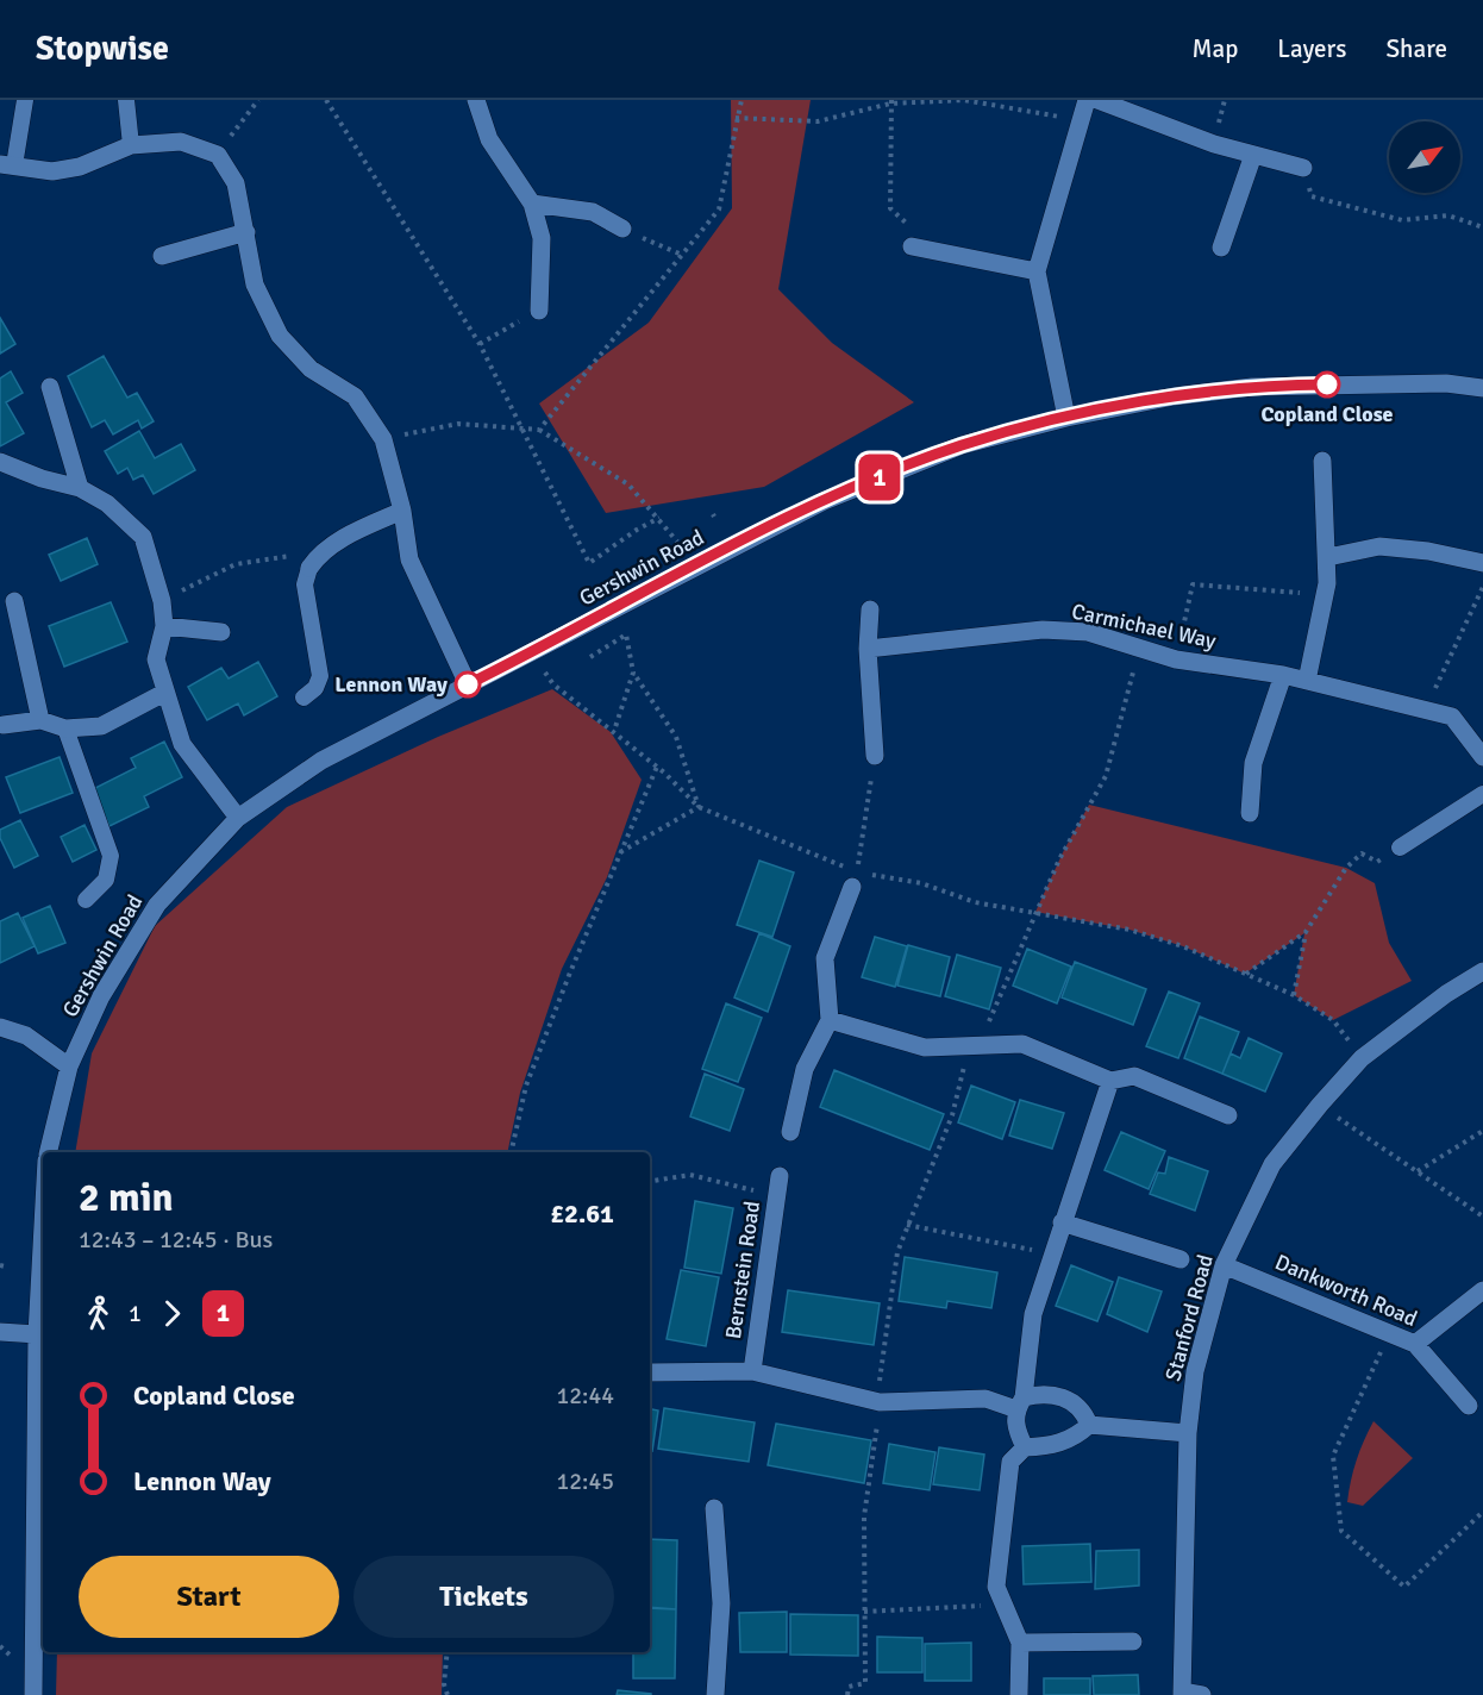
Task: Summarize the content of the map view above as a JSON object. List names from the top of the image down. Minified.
{"streets":{"street":["Gershwin Road","Carmichael Way","Bernstein Road","Dankworth Road","Stanford Road"]},"crossings":[["Dankworth Road","Stanford Road"]],"places":["Copland Close","Lennon Way"],"lines":["bus line 1"],"north":"top right","page":{"header":"Stopwise","nav":["Map","Layers","Share"],"on_map":"1","heading":["2 min","12:43 – 12:45 · Bus","£2.61"],"legs":["1","1"],"list":[{"name":"Copland Close","value":"12:44"},{"name":"Lennon Way","value":"12:45"}],"buttons":["Start","Tickets"]}}
